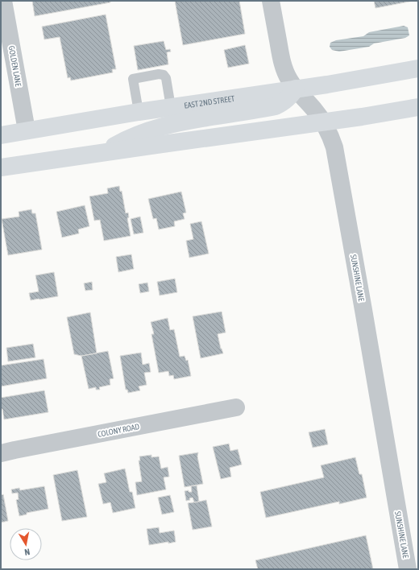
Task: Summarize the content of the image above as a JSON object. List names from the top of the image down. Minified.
{"streets":{"main road":["EAST 2ND STREET"],"street":["GOLDEN LANE","SUNSHINE LANE","COLONY ROAD"]},"crossings":[["GOLDEN LANE","EAST 2ND STREET"],["EAST 2ND STREET","SUNSHINE LANE"]],"north":"bottom"}
